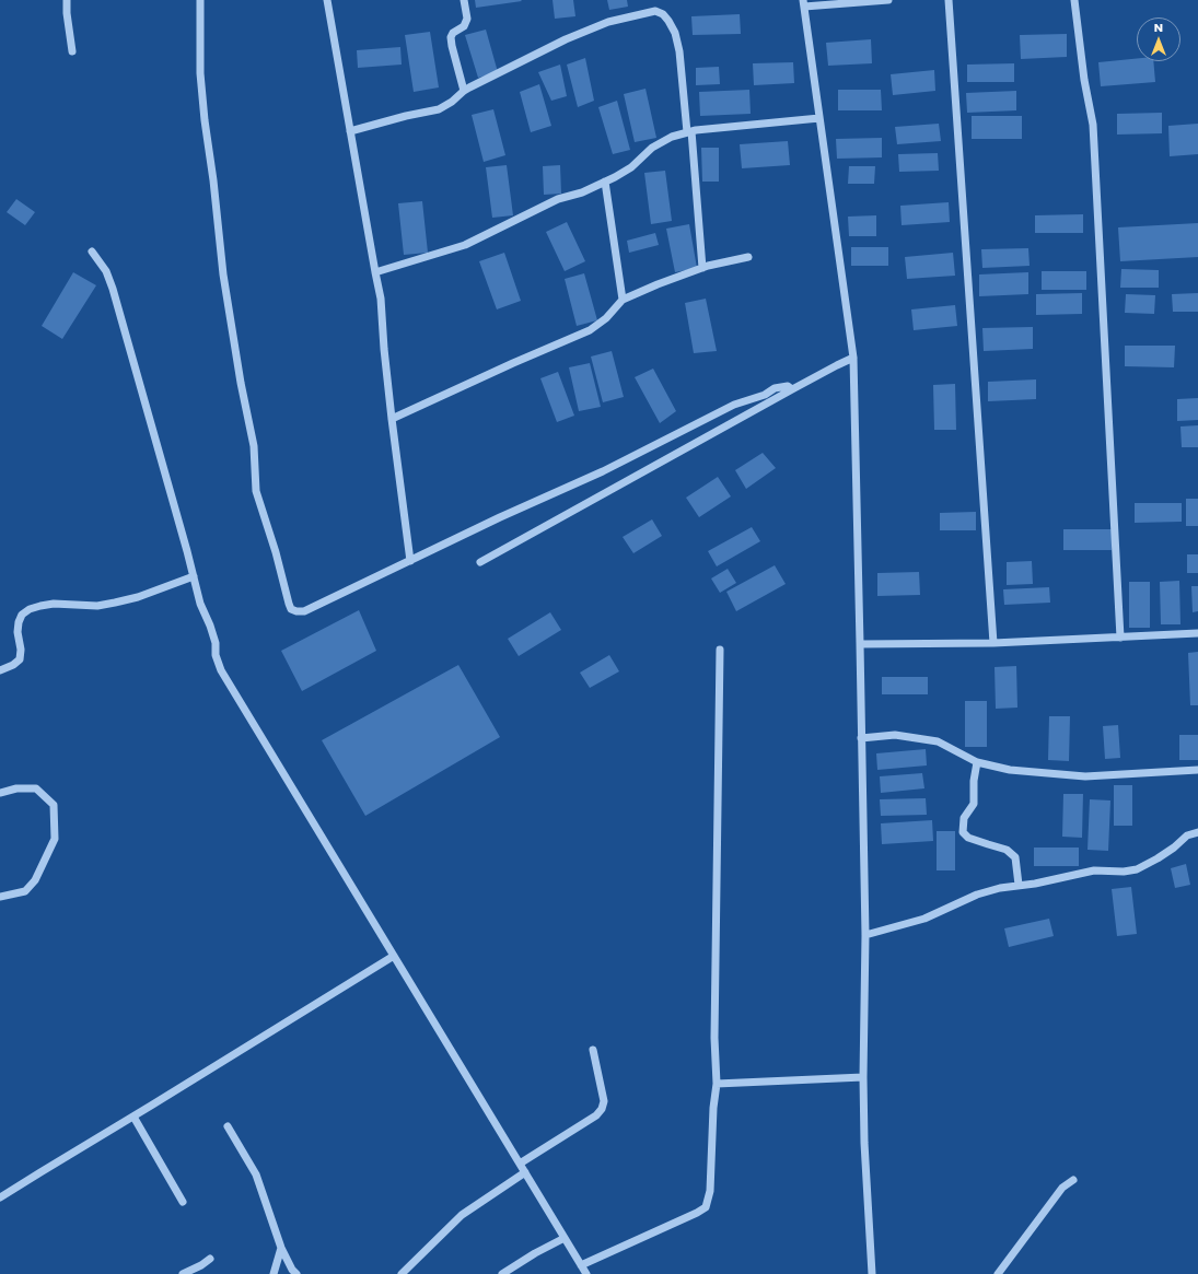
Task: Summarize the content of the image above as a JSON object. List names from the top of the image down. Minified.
{"north":"top"}
